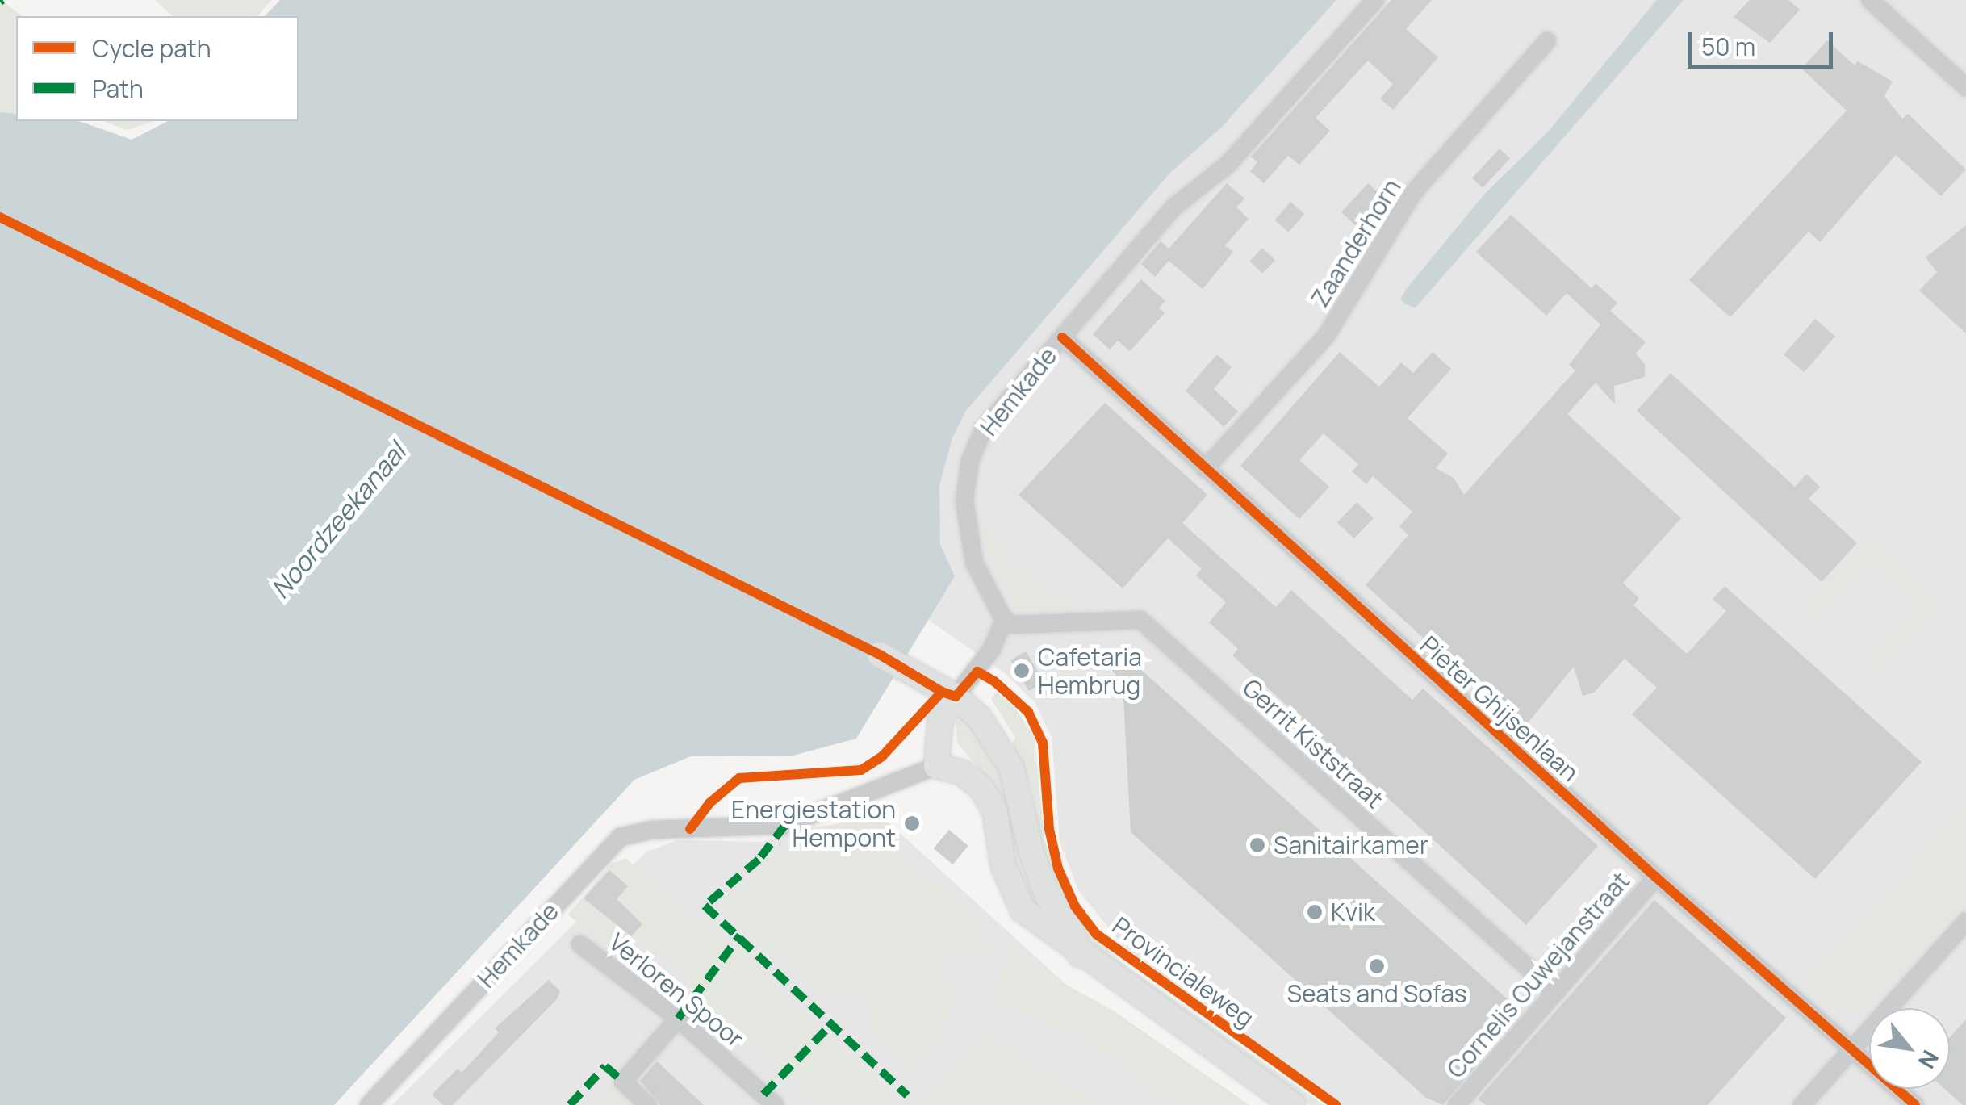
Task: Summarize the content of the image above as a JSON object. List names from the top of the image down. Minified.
{"streets":{"main road":["Provincialeweg"],"street":["Zaanderhorn","Hemkade","Pieter Ghijsenlaan","Gerrit Kiststraat","Cornelis Ouwejanstraat","Verloren Spoor"]},"crossings":[["Zaanderhorn","Pieter Ghijsenlaan"],["Hemkade","Pieter Ghijsenlaan"],["Hemkade","Gerrit Kiststraat"],["Hemkade","Provincialeweg"],["Pieter Ghijsenlaan","Cornelis Ouwejanstraat"],["Gerrit Kiststraat","Cornelis Ouwejanstraat"]],"water":["Noordzeekanaal"],"places":["Cafetaria Hembrug","Energiestation Hempont","Sanitairkamer","Kvik","Seats and Sofas"],"legend":["Cycle path","Path"],"scale_bar":"50 m","north":"bottom right"}
